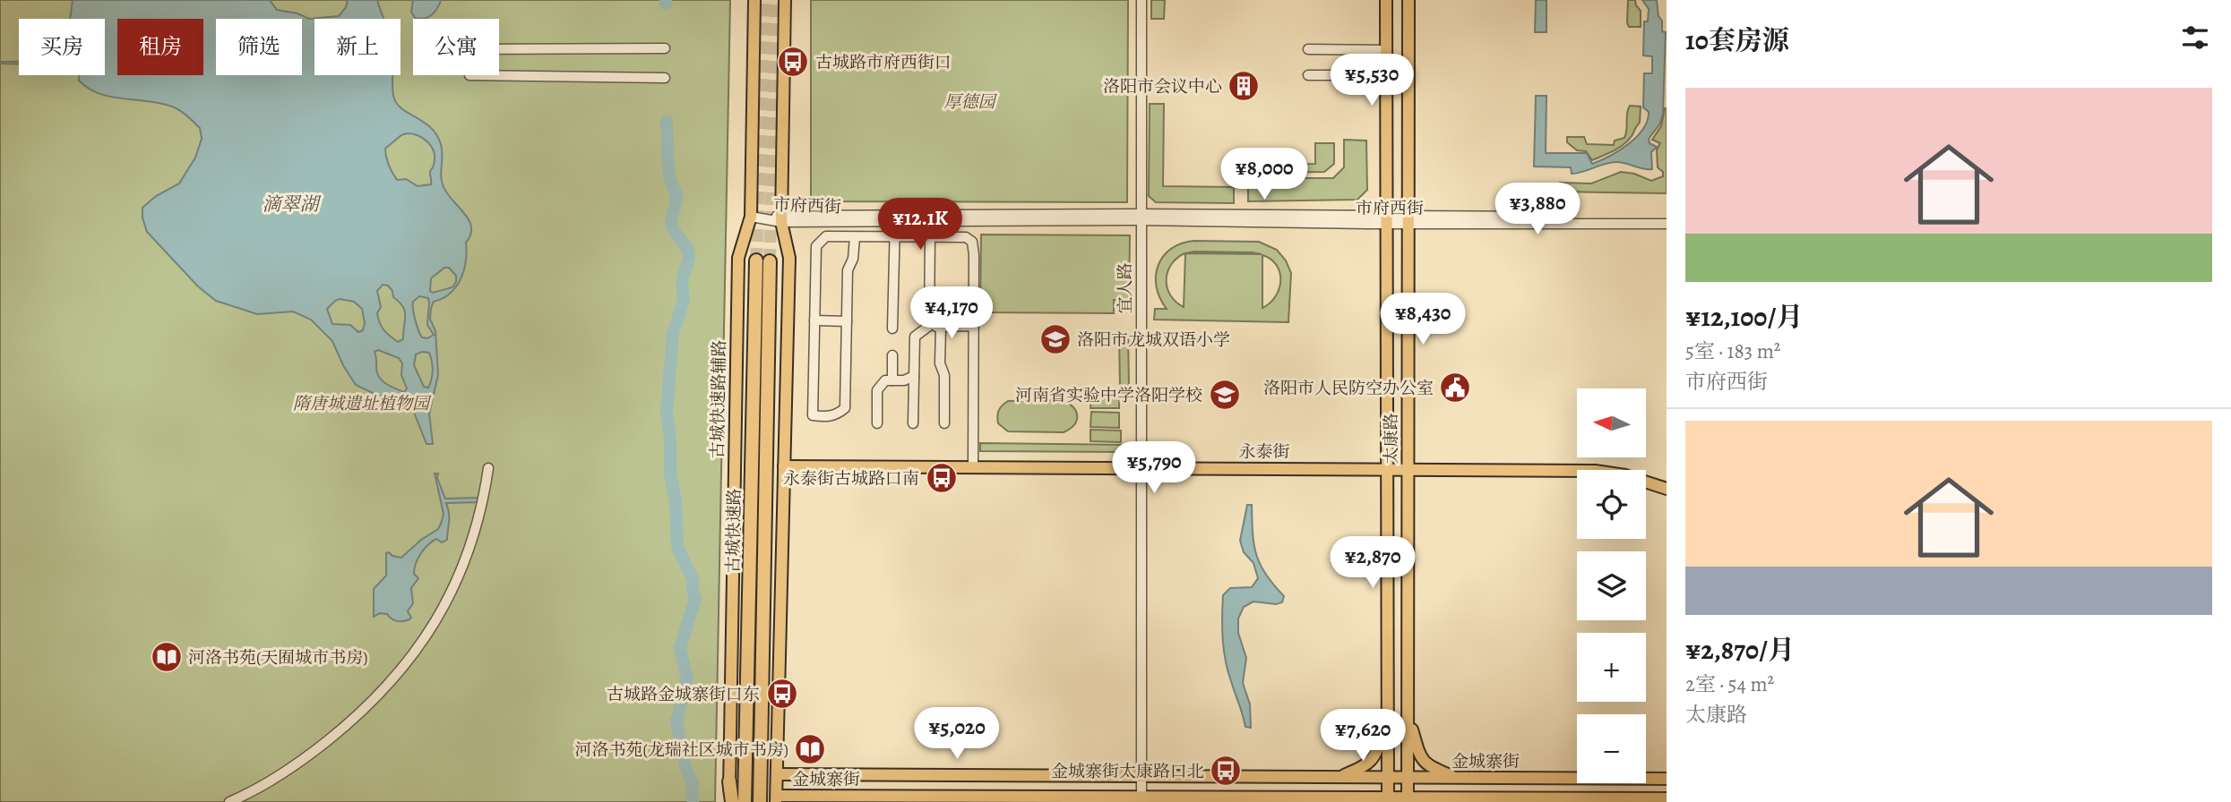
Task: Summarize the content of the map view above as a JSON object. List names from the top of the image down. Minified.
{"streets":{"highway":["古城快速路"],"main road":["古城快速路辅路","太康路","永泰街","金城寨街"],"street":["市府西街","宜人路"]},"crossings":[["市府西街","宜人路"],["市府西街","古城快速路辅路"],["市府西街","太康路"],["宜人路","永泰街"],["宜人路","金城寨街"],["太康路","永泰街"],["太康路","金城寨街"]],"water":["滴翠湖"],"parks":["厚德园","隋唐城遗址植物园"],"places":{"bus stop":["古城路市府西街口","永泰街古城路口南","古城路金城寨街口东","金城寨街太康路口北"],"building":["洛阳市会议中心"],"school or university":["洛阳市龙城双语小学","河南省实验中学洛阳学校"],"public building":["洛阳市人民防空办公室"],"library":["河洛书苑(天囿城市书房)","河洛书苑(龙瑞社区城市书房)"]},"north":"left","page":{"heading":"10套房源","chip":["买房","租房","筛选","新上","公寓"],"price":["¥5,530","¥8,000","¥3,880","¥12.1K","¥4,170","¥8,430","¥5,790","¥2,870","¥5,020","¥7,620"],"list":[{"name":"¥12,100/月","note":"5室 · 183 m² · 市府西街"},{"name":"¥2,870/月","note":"2室 · 54 m² · 太康路"}],"map_buttons":["+","−"]}}
